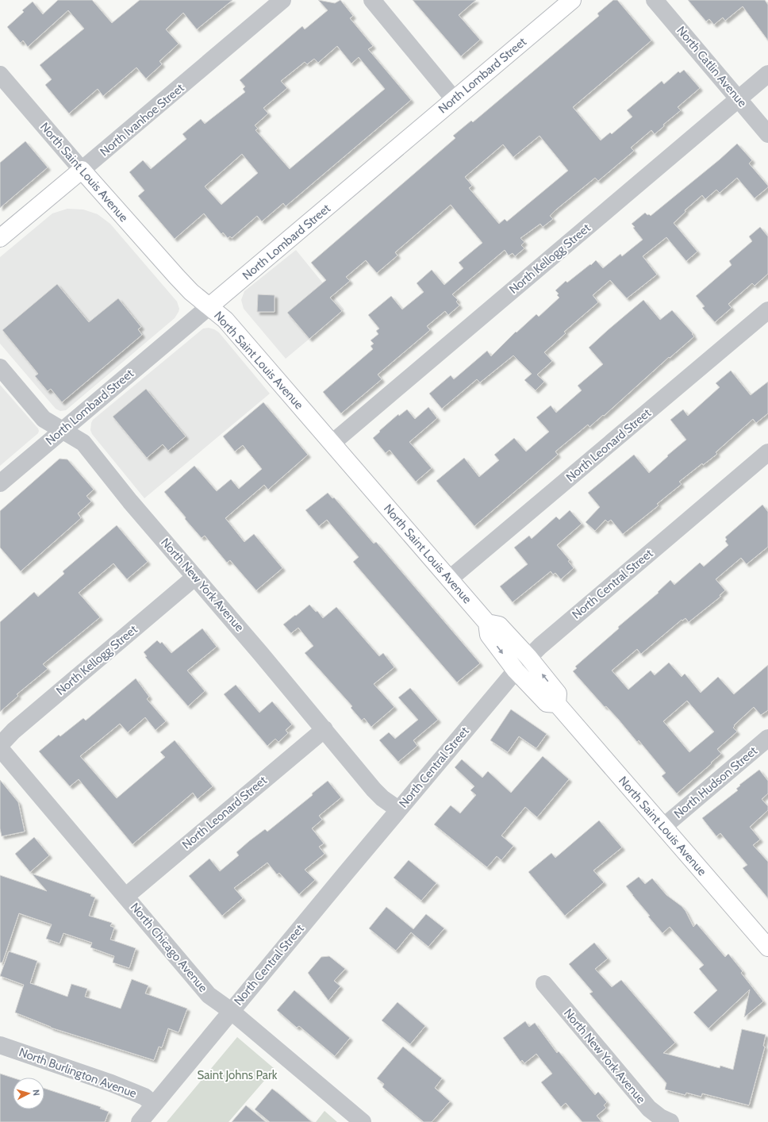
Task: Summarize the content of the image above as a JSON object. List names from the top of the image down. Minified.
{"streets":{"main road":["North Lombard Street","North Ivanhoe Street","North Saint Louis Avenue"],"street":["North Catlin Avenue","North Kellogg Street","North Leonard Street","North Central Street","North New York Avenue","North Hudson Street","North Chicago Avenue","North Burlington Avenue"]},"crossings":[["North Catlin Avenue","North Kellogg Street"],["North Lombard Street","North Saint Louis Avenue"],["North Lombard Street","North New York Avenue"],["North Ivanhoe Street","North Saint Louis Avenue"],["North Saint Louis Avenue","North Kellogg Street"],["North Saint Louis Avenue","North Leonard Street"],["North Saint Louis Avenue","North Central Street"],["North Saint Louis Avenue","North Hudson Street"],["North Kellogg Street","North New York Avenue"],["North Leonard Street","North New York Avenue"],["North Leonard Street","North Chicago Avenue"],["North Central Street","North New York Avenue"],["North Central Street","North Chicago Avenue"],["North Central Street","North Burlington Avenue"]],"parks":["Saint Johns Park"],"north":"right"}
